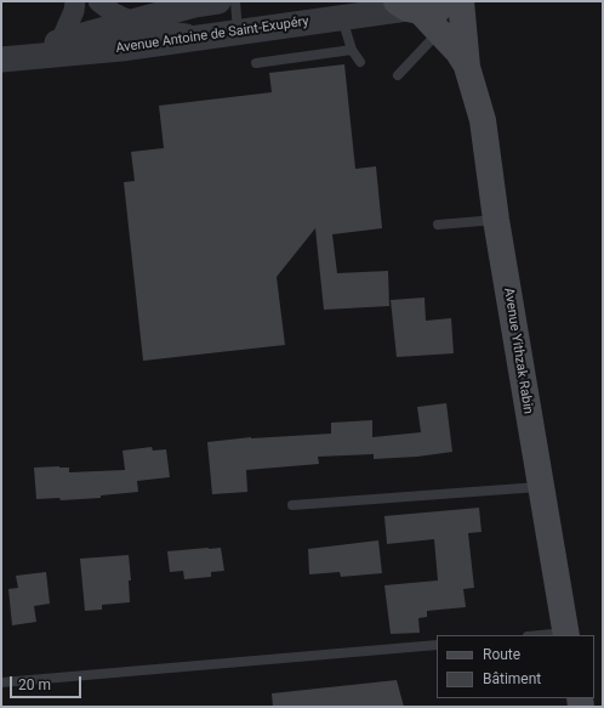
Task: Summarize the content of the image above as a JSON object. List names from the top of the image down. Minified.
{"streets":{"main road":["Avenue Yithzak Rabin"],"street":["Avenue Antoine de Saint-Exupéry"]},"crossings":[["Avenue Antoine de Saint-Exupéry","Avenue Yithzak Rabin"]],"legend":["Route","Bâtiment"],"scale_bar":"20 m"}
